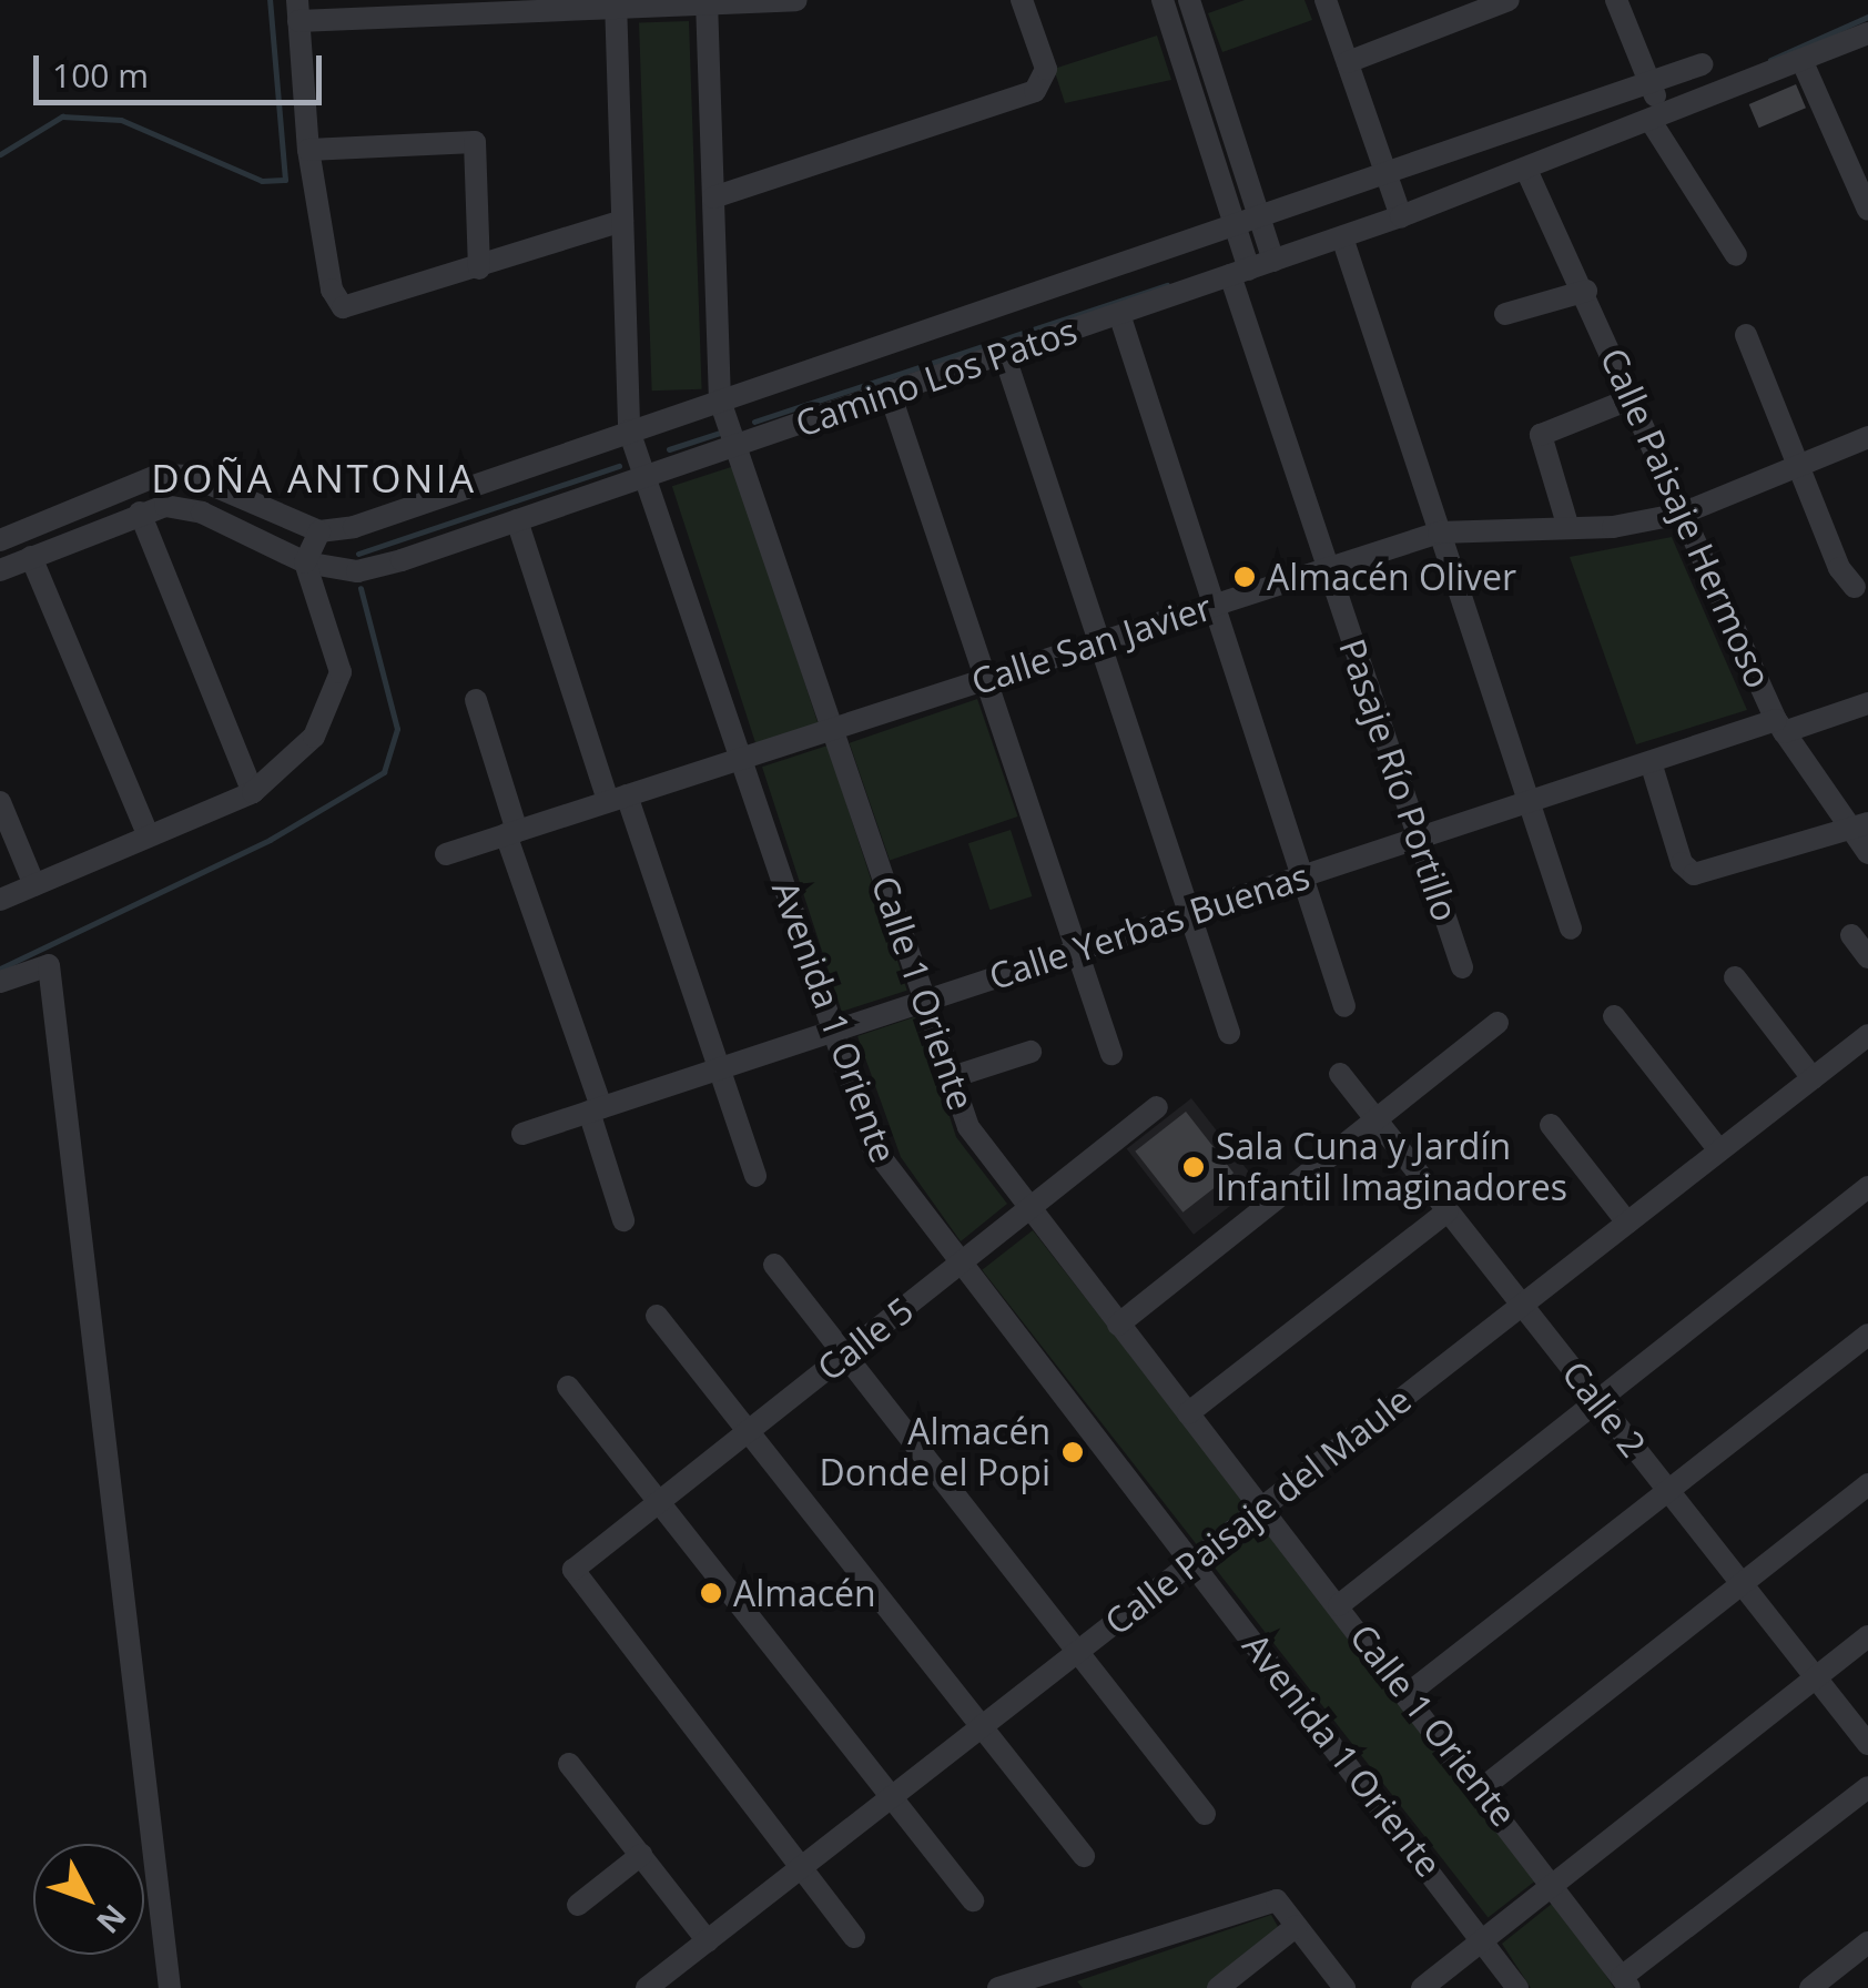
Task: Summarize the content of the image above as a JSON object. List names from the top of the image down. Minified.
{"streets":{"street":["Camino Los Patos","Calle Paisaje Hermoso","Calle San Javier","Pasaje Río Portillo","Calle Yerbas Buenas","Calle 1 Oriente","Avenida 1 Oriente","Calle 5","Calle 2","Calle Paisaje del Maule"]},"crossings":[["Camino Los Patos","Calle Paisaje Hermoso"],["Camino Los Patos","Pasaje Río Portillo"],["Camino Los Patos","Calle 1 Oriente"],["Camino Los Patos","Avenida 1 Oriente"],["Calle Paisaje Hermoso","Calle San Javier"],["Calle Paisaje Hermoso","Calle Yerbas Buenas"],["Calle San Javier","Pasaje Río Portillo"],["Calle San Javier","Calle 1 Oriente"],["Calle San Javier","Avenida 1 Oriente"],["Pasaje Río Portillo","Calle Yerbas Buenas"],["Calle Yerbas Buenas","Calle 1 Oriente"],["Calle Yerbas Buenas","Avenida 1 Oriente"],["Calle 1 Oriente","Calle 5"],["Calle 1 Oriente","Calle Paisaje del Maule"],["Avenida 1 Oriente","Calle 5"],["Avenida 1 Oriente","Calle Paisaje del Maule"],["Calle 5","Calle Paisaje del Maule"],["Calle 2","Calle Paisaje del Maule"]],"districts":["DOÑA ANTONIA"],"places":["Almacén Oliver","Sala Cuna y Jardín Infantil Imaginadores","Almacén Donde el Popi","Almacén"],"scale_bar":"100 m","north":"bottom right"}
